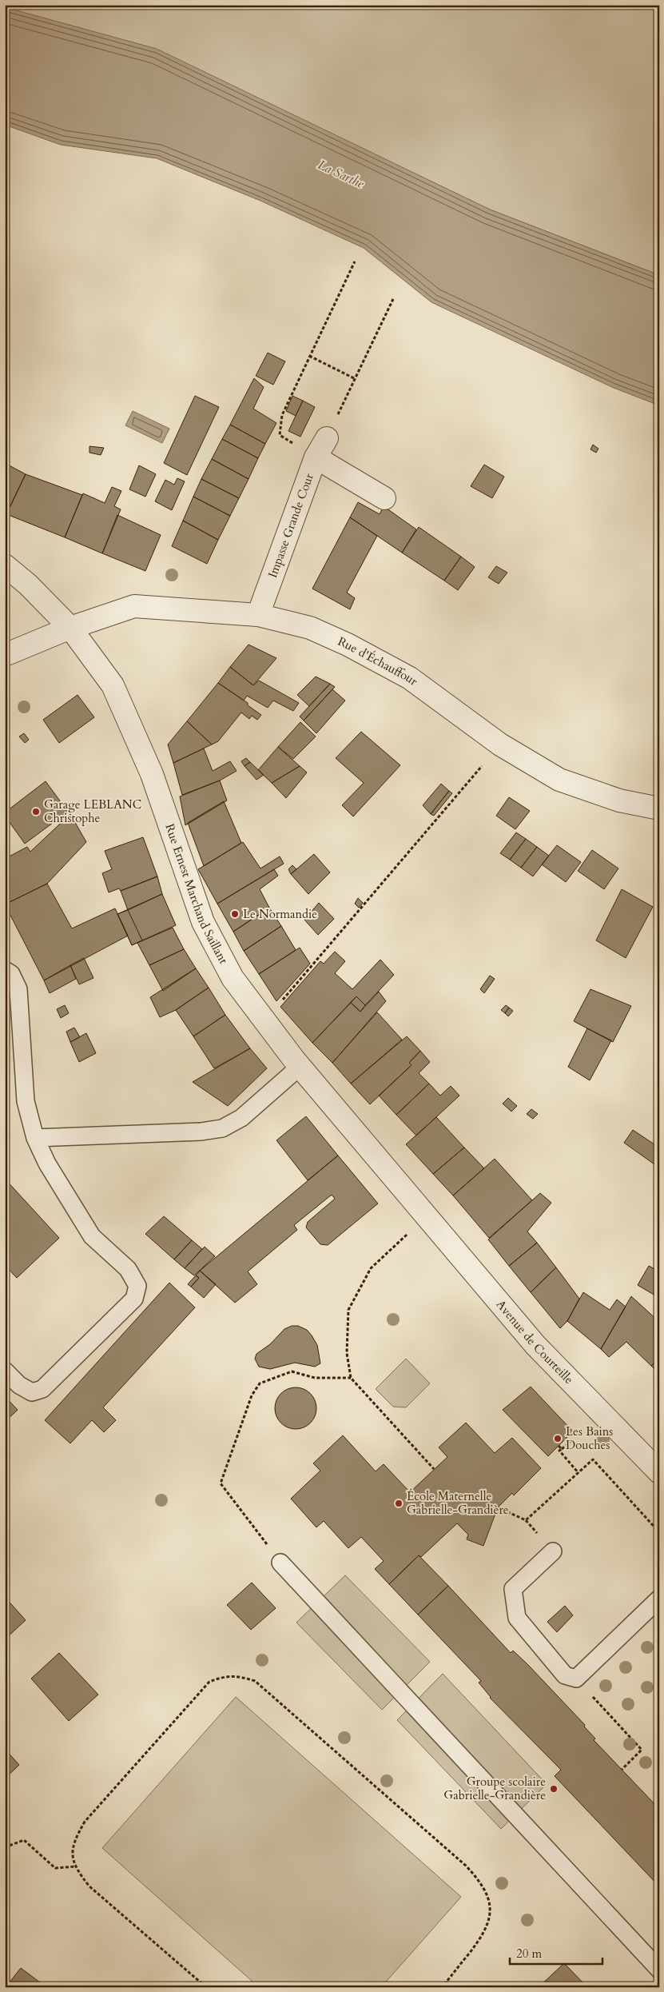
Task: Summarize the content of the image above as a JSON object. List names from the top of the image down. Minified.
{"streets":{"street":["Impasse Grande Cour","Rue d'Échauffour","Rue Ernest Marchand Saillant","Avenue de Courteille"]},"crossings":[["Impasse Grande Cour","Rue d'Échauffour"],["Rue d'Échauffour","Rue Ernest Marchand Saillant"],["Rue Ernest Marchand Saillant","Avenue de Courteille"]],"water":["La Sarthe"],"places":["Garage LEBLANC Christophe","Le Normandie","Les Bains Douches","École Maternelle Gabrielle-Grandière","Groupe scolaire Gabrielle-Grandière"],"scale_bar":"20 m"}
